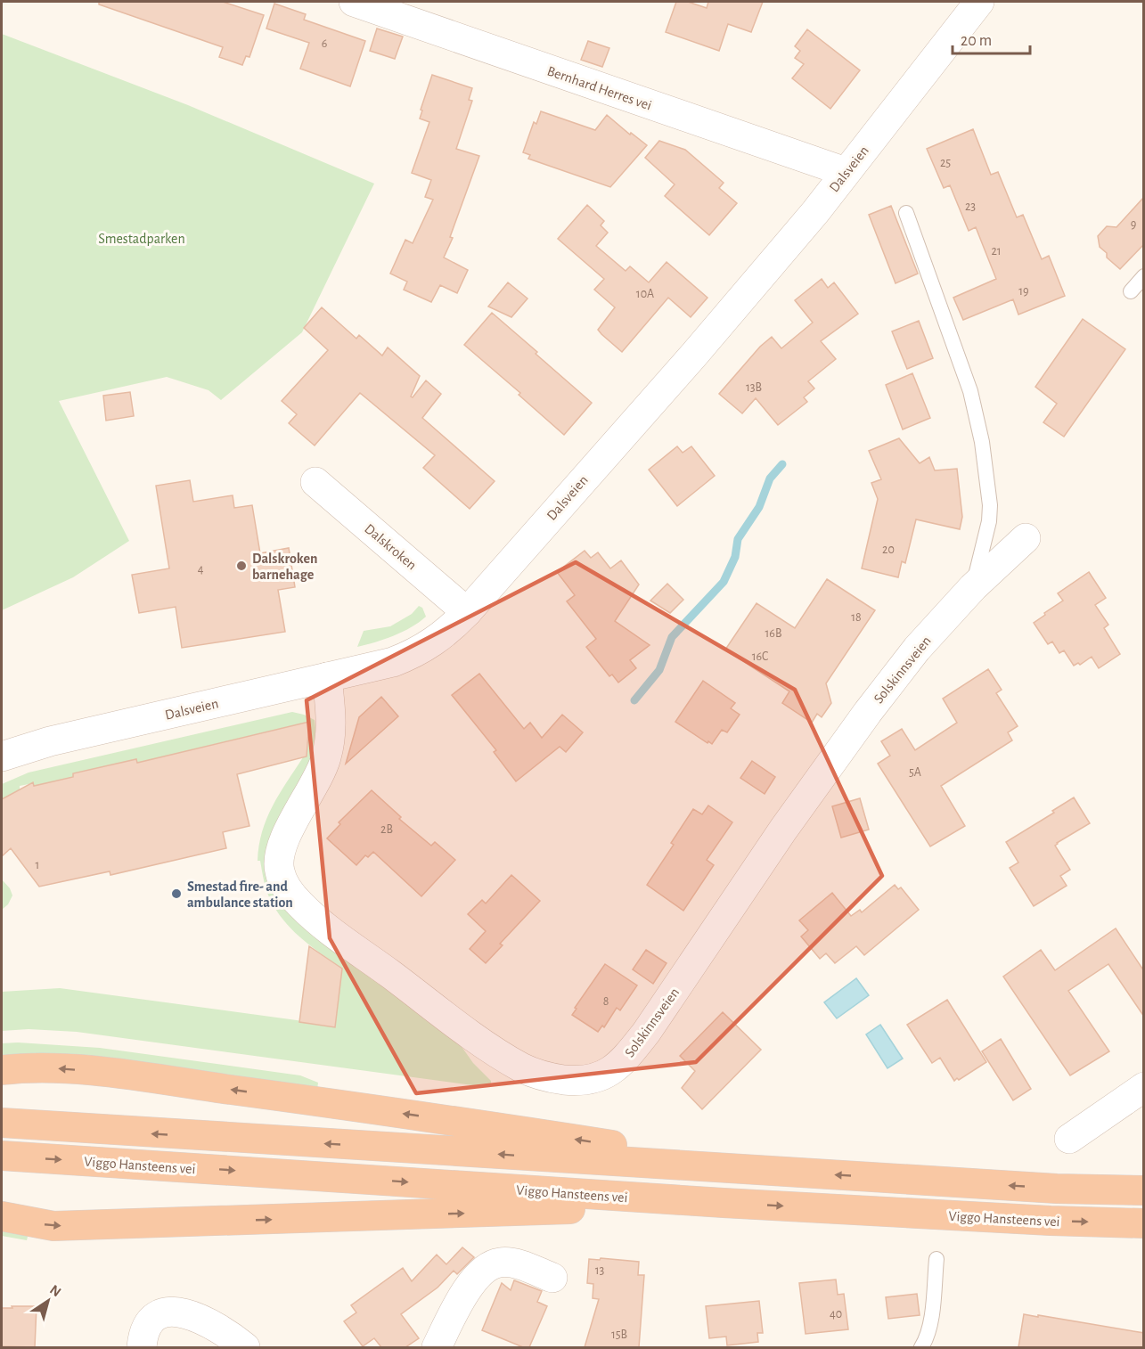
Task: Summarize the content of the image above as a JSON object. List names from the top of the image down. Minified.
{"streets":{"highway":["Viggo Hansteens vei"],"street":["Bernhard Herres vei","Dalsveien","Dalskroken","Solskinnsveien"]},"crossings":[["Bernhard Herres vei","Dalsveien"],["Dalsveien","Dalskroken"],["Dalsveien","Solskinnsveien"]],"parks":["Smestadparken"],"places":["Dalskroken barnehage","Smestad fire- and ambulance station"],"house_numbers":["6","25","23","9","21","19","10A","13B","20","4","18","16B","16C","5A","2B","1","8","13","40","15B"],"scale_bar":"20 m","north":"top right"}
